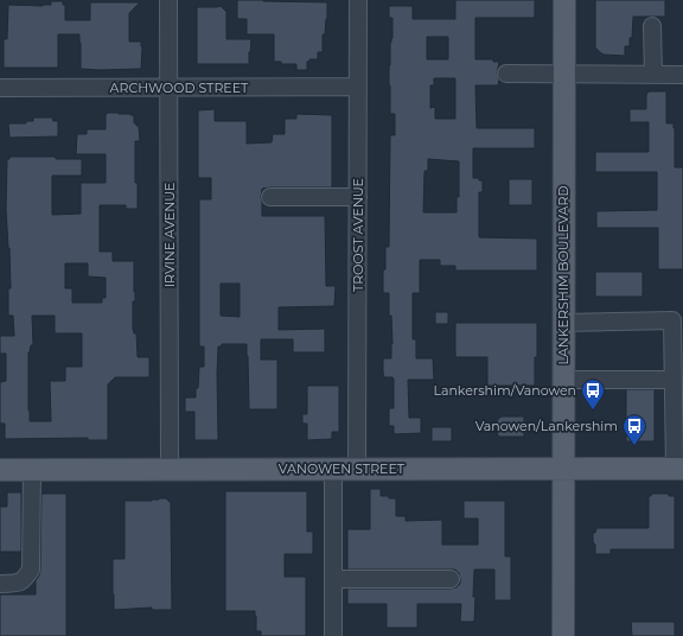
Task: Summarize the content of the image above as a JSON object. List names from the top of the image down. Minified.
{"streets":{"main road":["LANKERSHIM BOULEVARD","VANOWEN STREET"],"street":["ARCHWOOD STREET","IRVINE AVENUE","TROOST AVENUE"]},"crossings":[["ARCHWOOD STREET","IRVINE AVENUE"],["ARCHWOOD STREET","TROOST AVENUE"],["IRVINE AVENUE","VANOWEN STREET"],["TROOST AVENUE","VANOWEN STREET"],["LANKERSHIM BOULEVARD","VANOWEN STREET"]],"places":{"bus stop":["Lankershim/Vanowen","Vanowen/Lankershim"]}}
